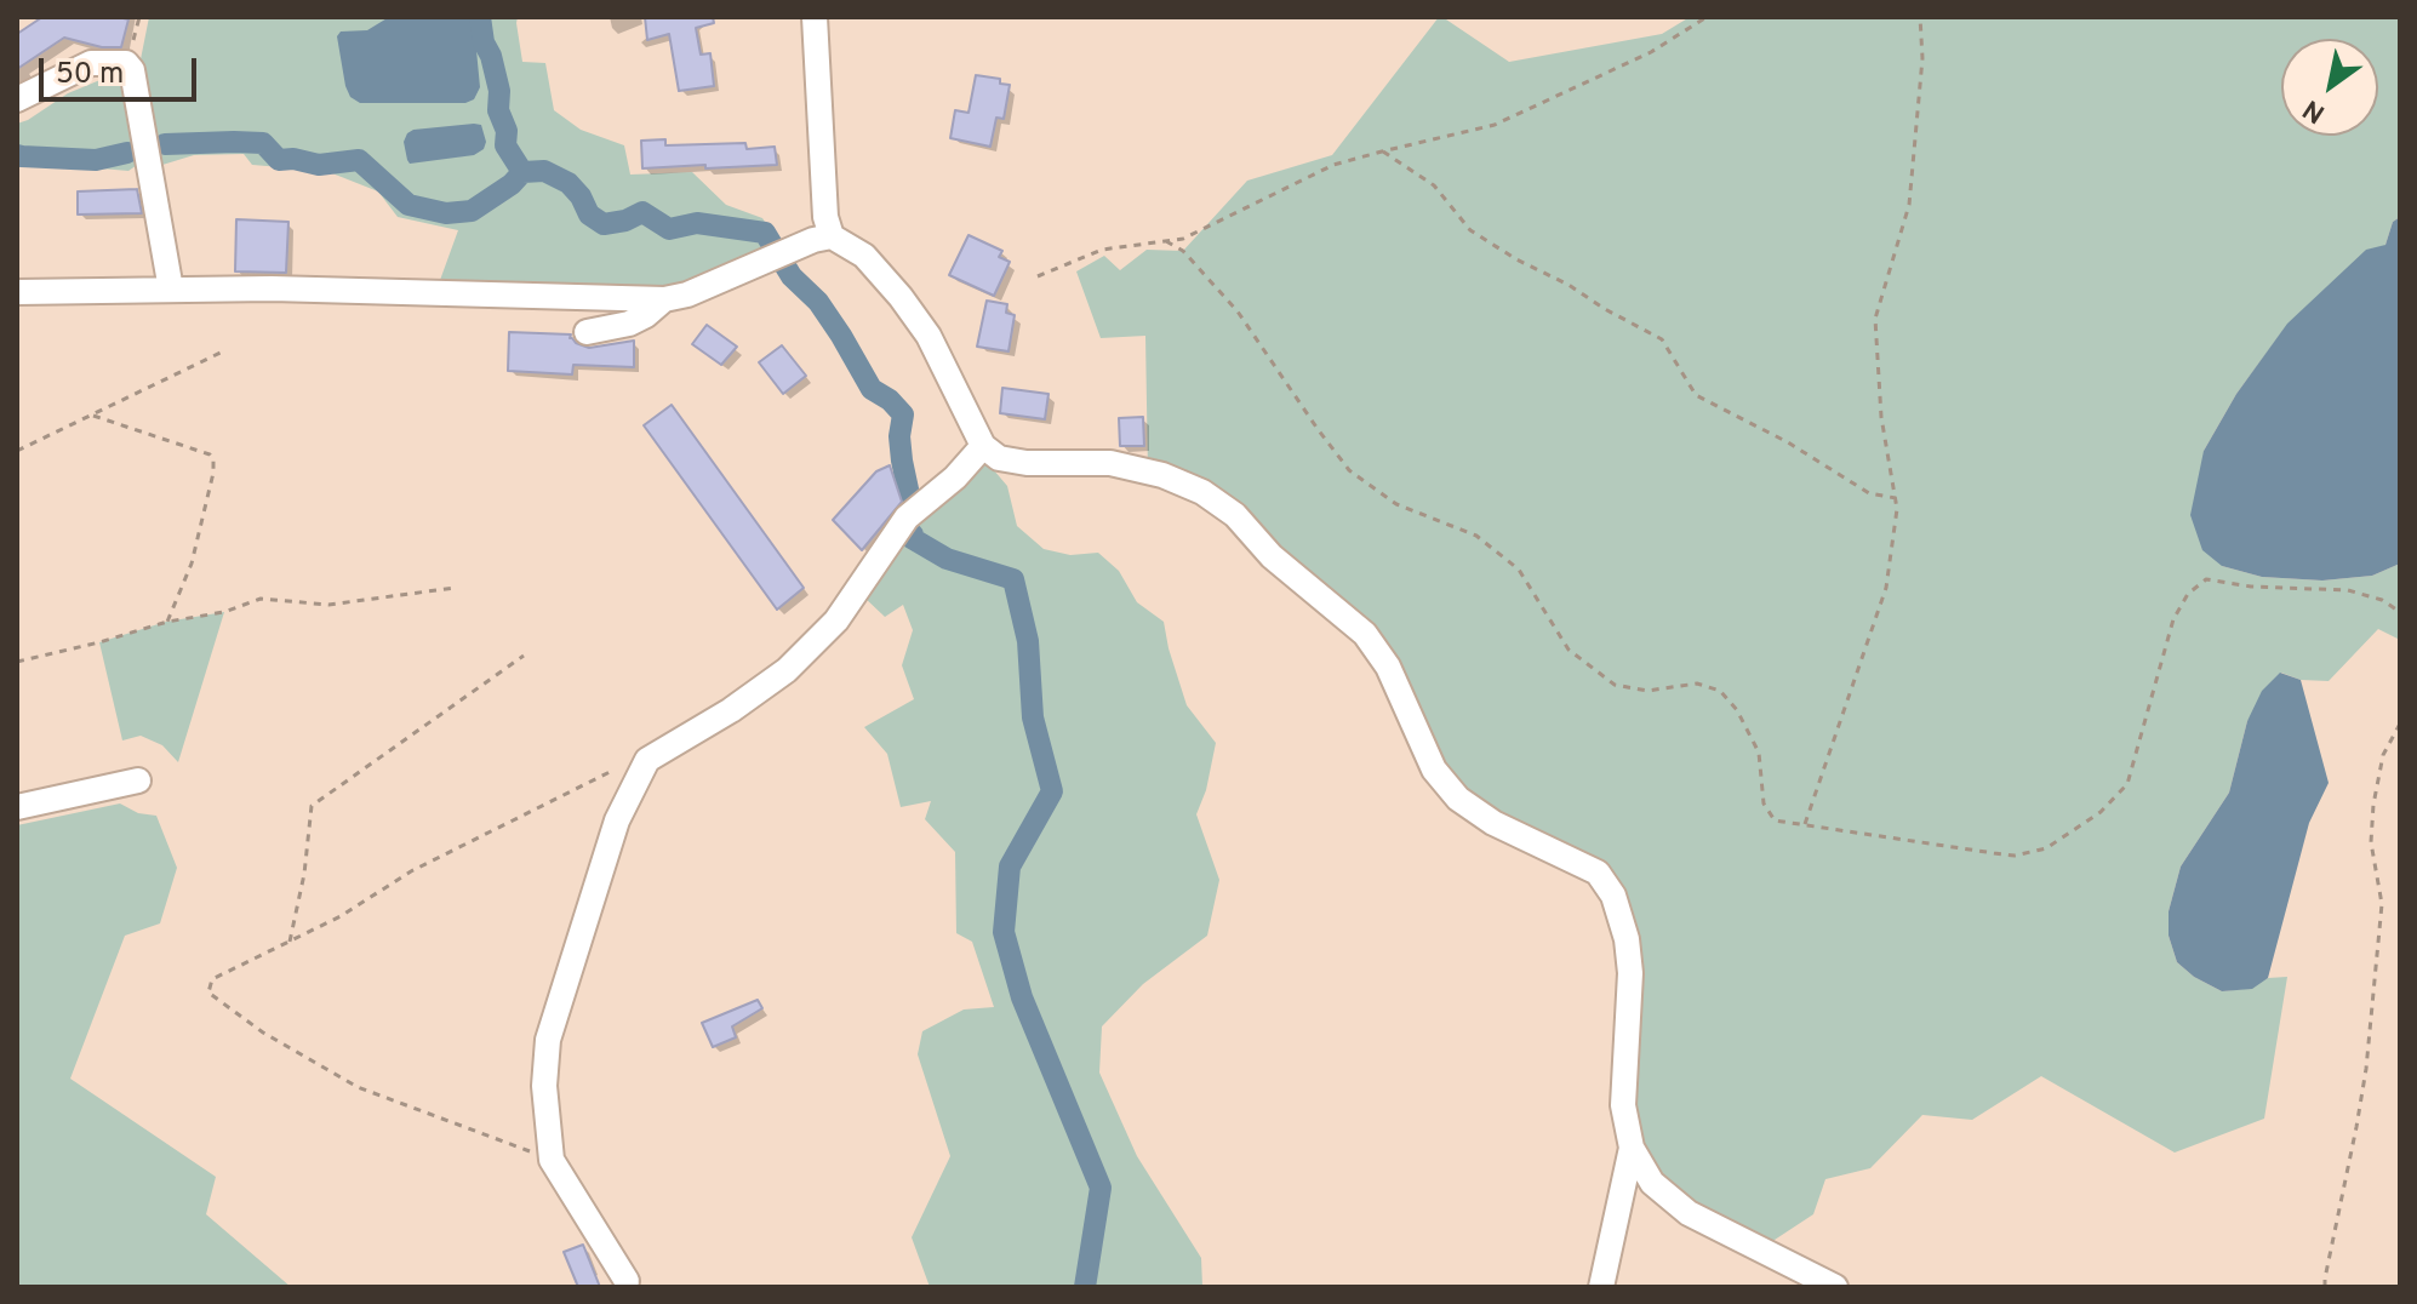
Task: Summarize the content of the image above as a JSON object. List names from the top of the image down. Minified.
{"scale_bar":"50 m","north":"bottom left"}
